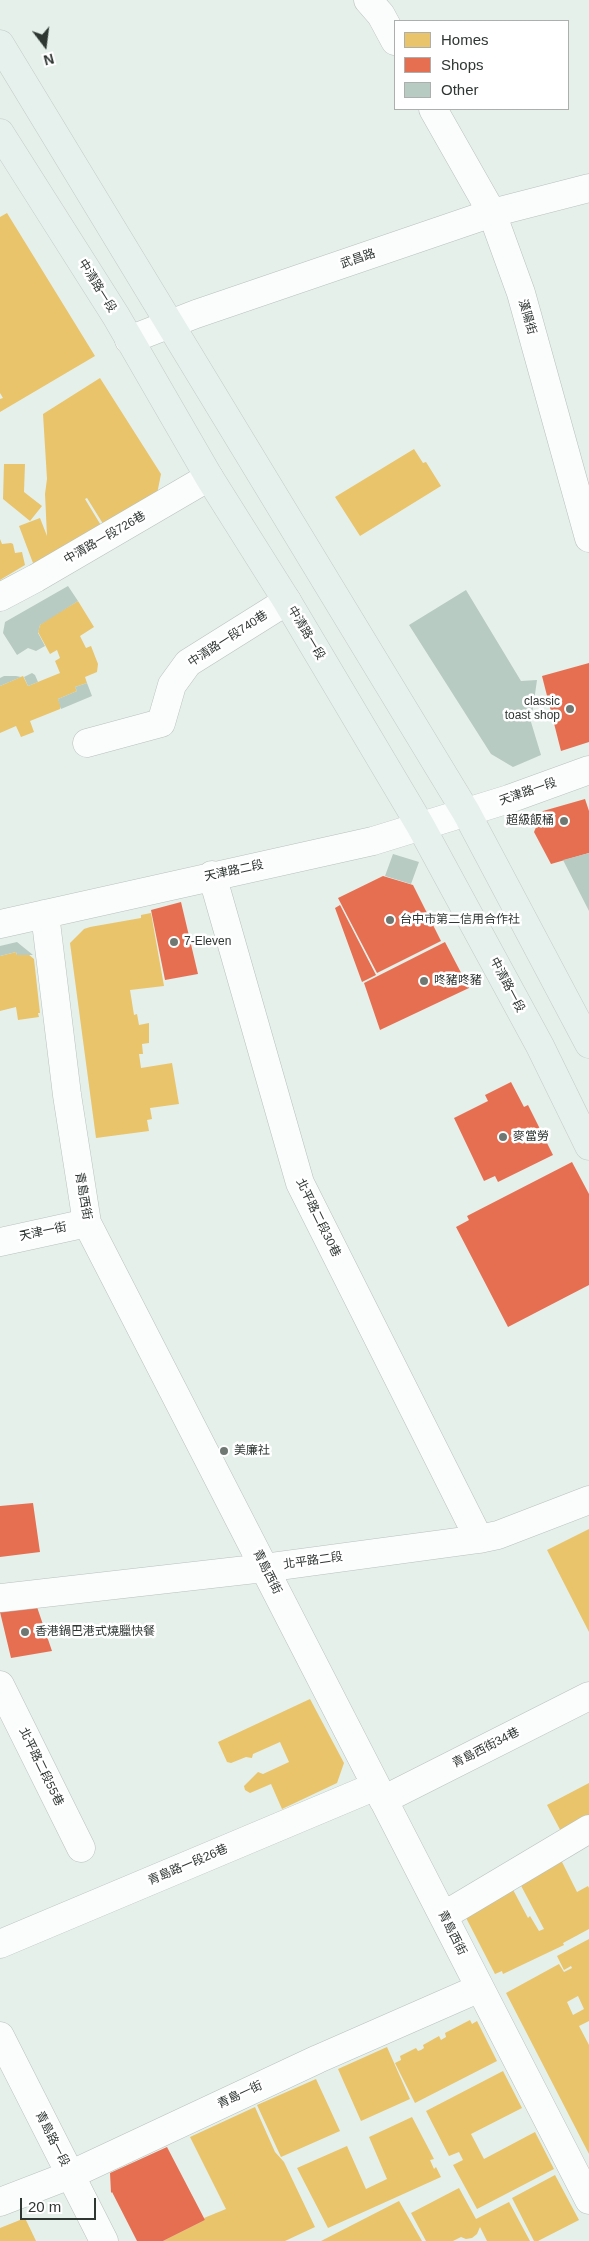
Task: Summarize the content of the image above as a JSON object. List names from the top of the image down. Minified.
{"streets":{"main road":["中清路一段"],"street":["武昌路","漢陽街","中清路一段726巷","中清路一段740巷","天津路一段","天津路二段","青島西街","北平路二段30巷","天津一街","北平路二段","青島西街34巷","北平路二段55巷","青島路一段26巷","青島一街","青島路一段"]},"crossings":[["武昌路","中清路一段"],["武昌路","漢陽街"],["中清路一段","中清路一段726巷"],["中清路一段","中清路一段740巷"],["中清路一段","天津路二段"],["天津路一段","天津路二段"],["天津路二段","青島西街"],["天津路二段","北平路二段30巷"],["青島西街","天津一街"],["青島西街","北平路二段"],["青島西街","青島西街34巷"],["青島西街","青島路一段26巷"],["青島西街","青島一街"],["北平路二段30巷","北平路二段"],["青島西街34巷","青島路一段26巷"],["青島一街","青島路一段"]],"places":["classic toast shop","超級飯桶","台中市第二信用合作社","7-Eleven","咚豬咚豬","麥當勞","美廉社","香港鍋巴港式燒臘快餐"],"legend":["Homes","Shops","Other"],"scale_bar":"20 m","north":"bottom"}
